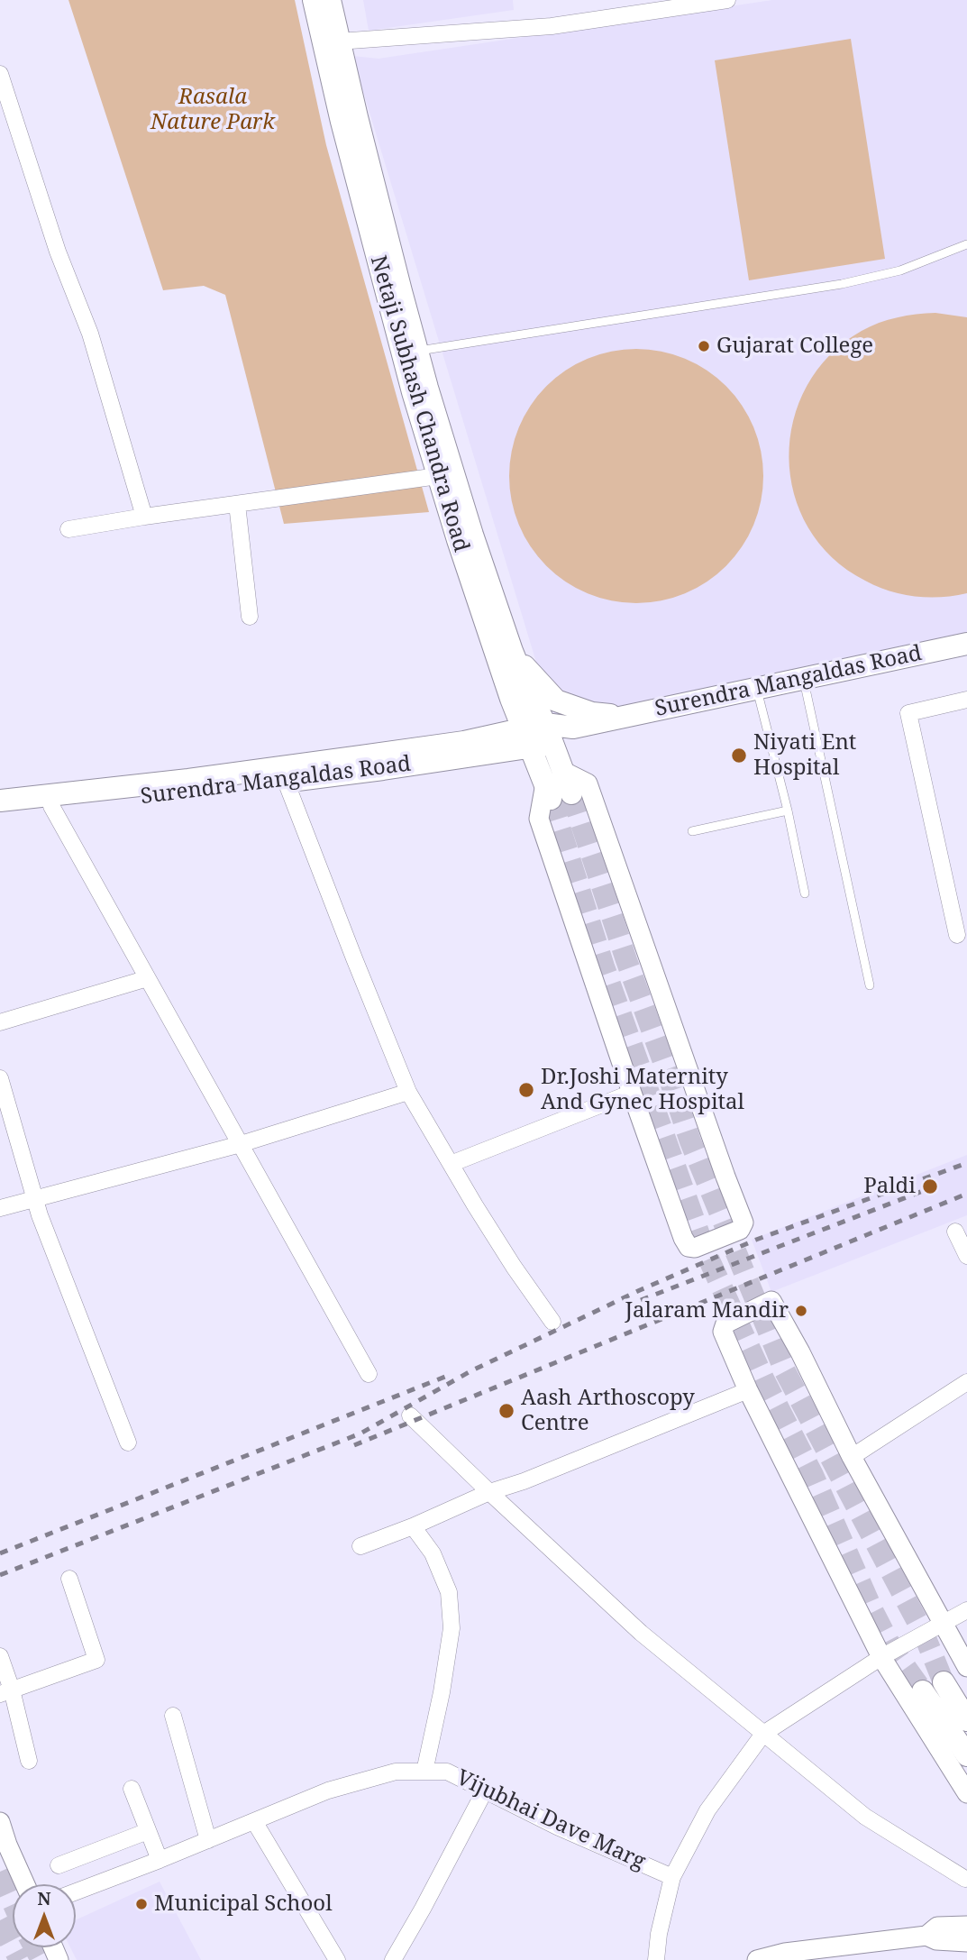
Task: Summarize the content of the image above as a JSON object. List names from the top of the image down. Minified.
{"streets":{"main road":["Netaji Subhash Chandra Road","Surendra Mangaldas Road"],"street":["Vijubhai Dave Marg"]},"crossings":[["Netaji Subhash Chandra Road","Surendra Mangaldas Road"]],"parks":["Rasala Nature Park"],"places":["Gujarat College","Niyati Ent Hospital","Dr.Joshi Maternity And Gynec Hospital","Paldi","Jalaram Mandir","Aash Arthoscopy Centre","Municipal School"],"north":"top"}
